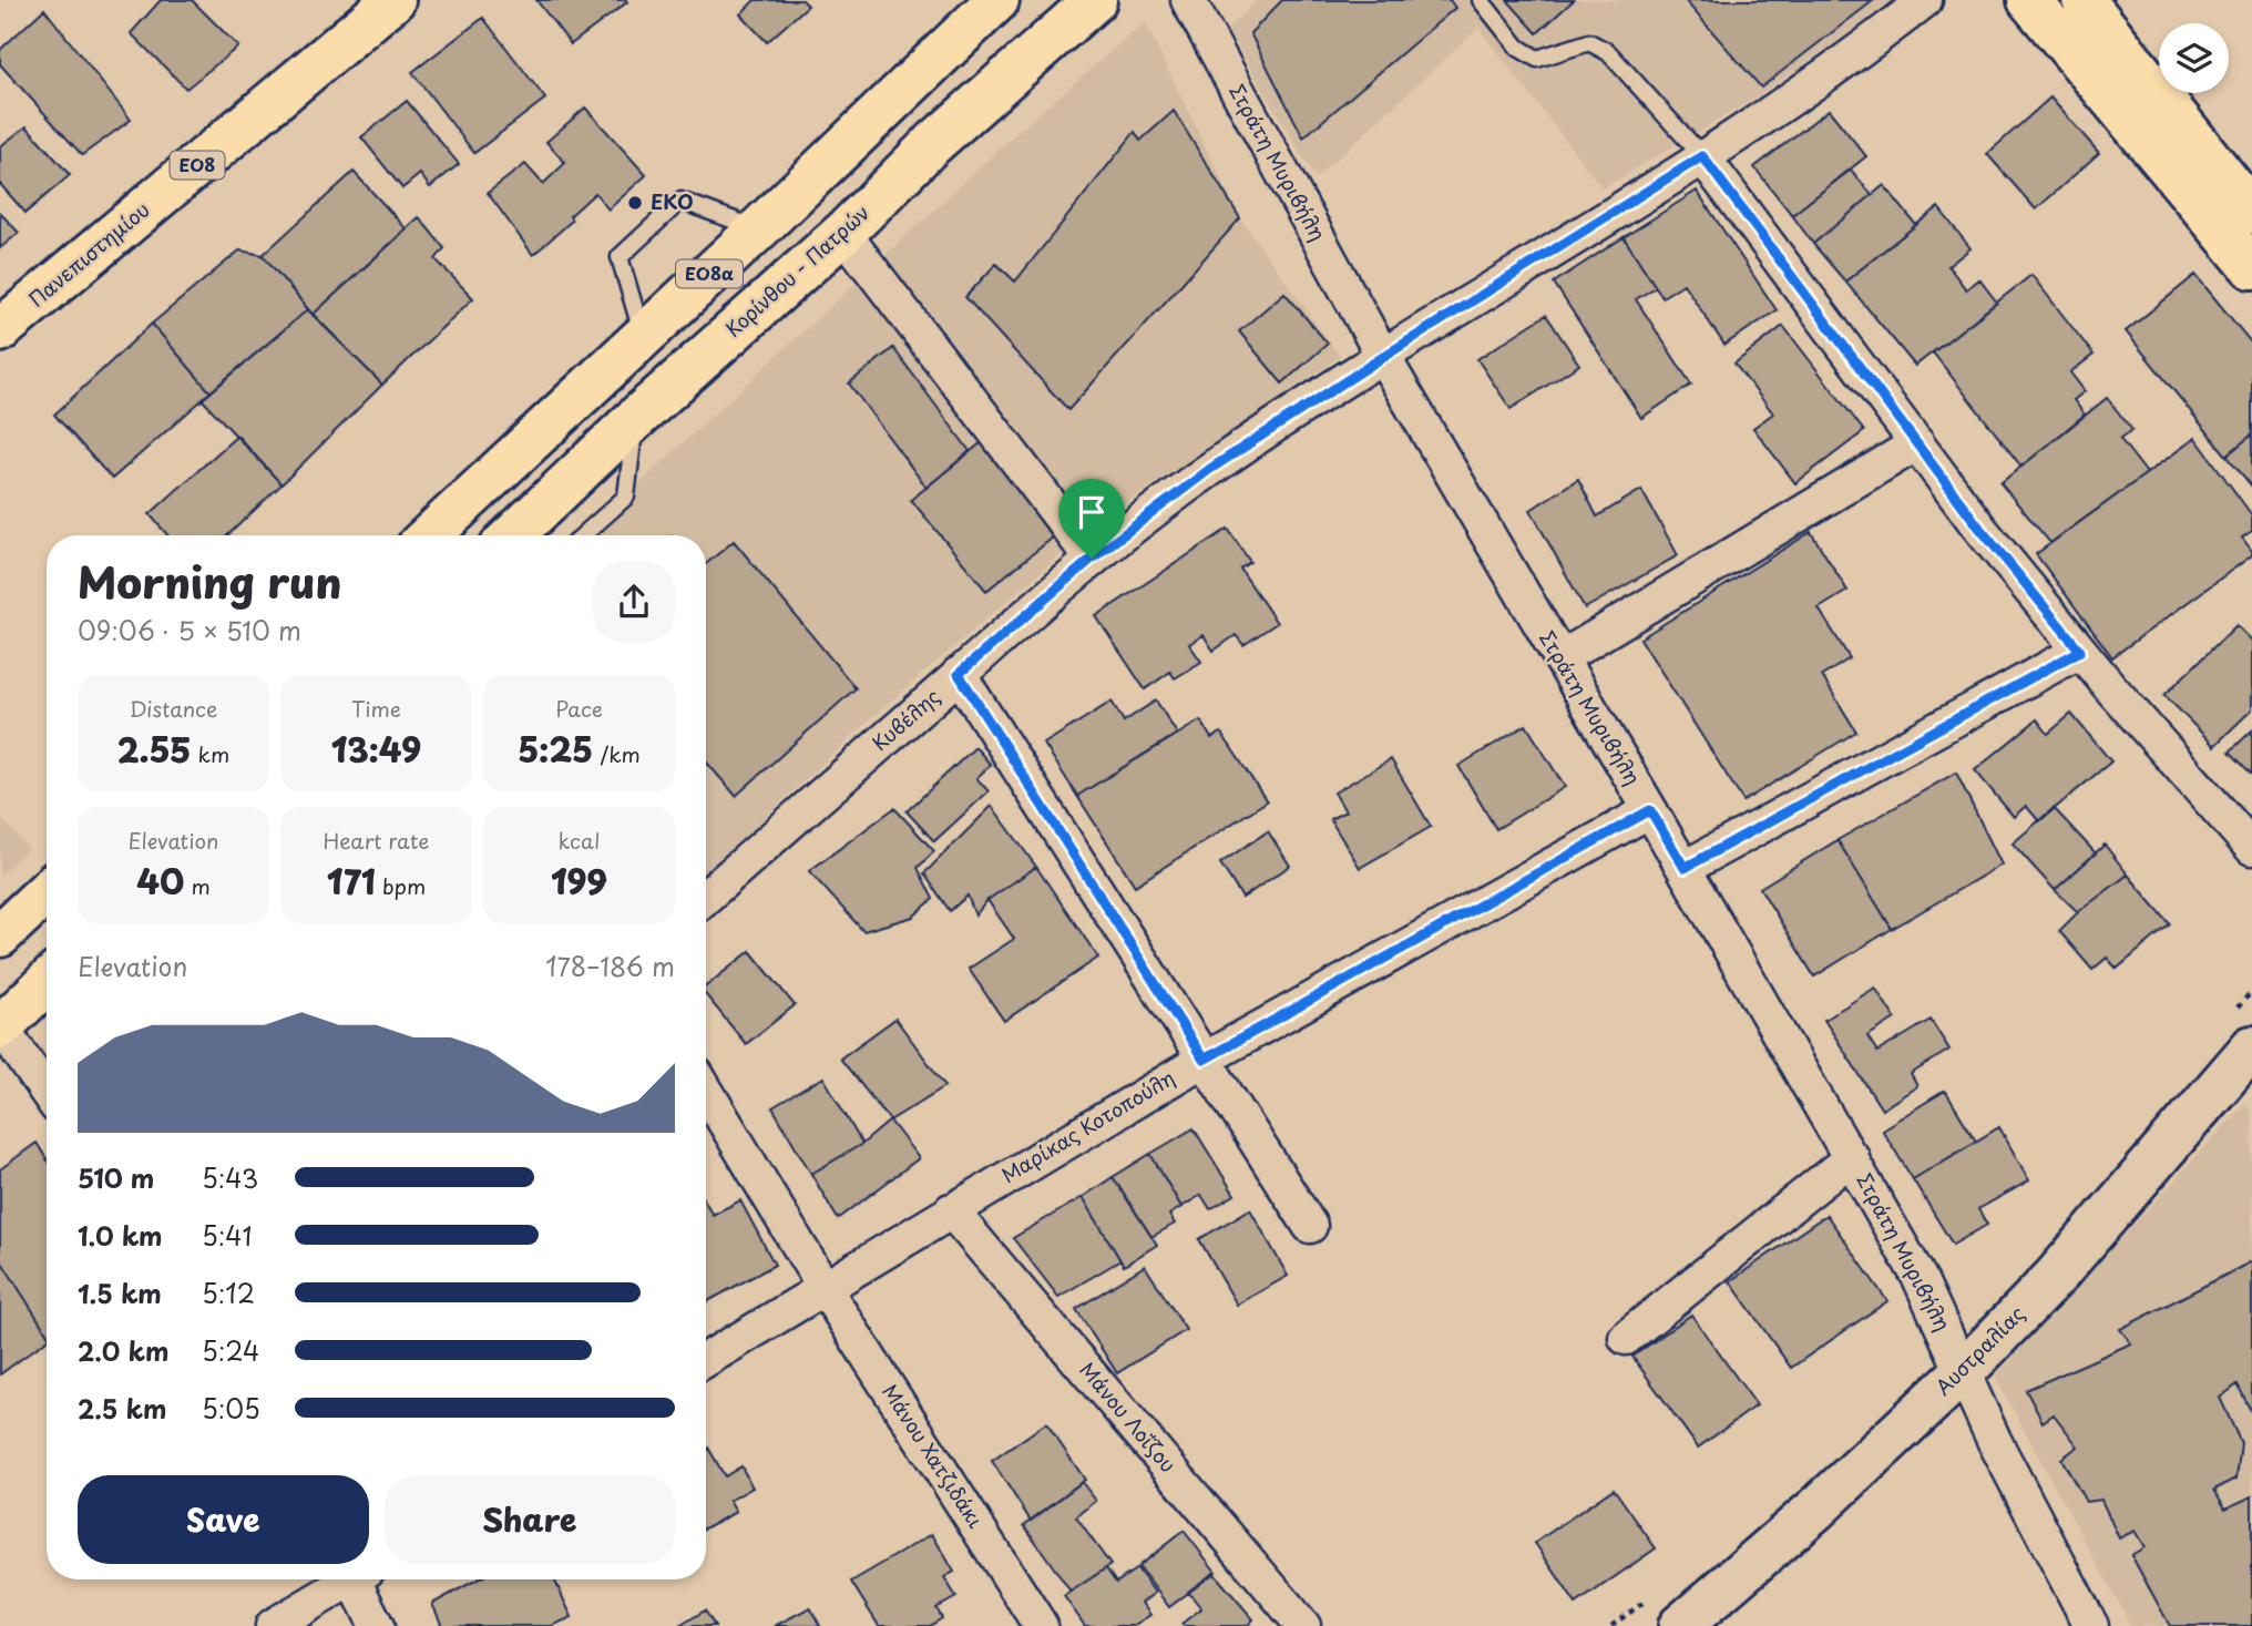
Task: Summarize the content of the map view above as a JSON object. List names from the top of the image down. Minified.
{"streets":{"main road":["ΕΟ8","Πανεπιστημίου","Κορίνθου - Πατρών","ΕΟ8α"],"street":["Στράτη Μυριβήλη","Κυβέλης","Μαρίκας Κοτοπούλη","Αυστραλίας","Μάνου Λοΐζου","Μάνου Χατζιδάκι"]},"crossings":[["Στράτη Μυριβήλη","Κυβέλης"],["Στράτη Μυριβήλη","Μαρίκας Κοτοπούλη"],["Στράτη Μυριβήλη","Αυστραλίας"],["Μαρίκας Κοτοπούλη","Μάνου Λοΐζου"],["Μαρίκας Κοτοπούλη","Μάνου Χατζιδάκι"]],"places":["EKO"],"page":{"heading":["Morning run","09:06 · 5 × 510 m"],"stats":[["Distance","2.55 km"],["Time","13:49"],["Pace","5:25 /km"],["Elevation","40 m"],["Heart rate","171 bpm"],["kcal","199"]],"chart":["Elevation","178–186 m"],"list":[{"name":"510 m","note":"5:43"},{"name":"1.0 km","note":"5:41"},{"name":"1.5 km","note":"5:12"},{"name":"2.0 km","note":"5:24"},{"name":"2.5 km","note":"5:05"}],"buttons":["Save","Share"]}}
